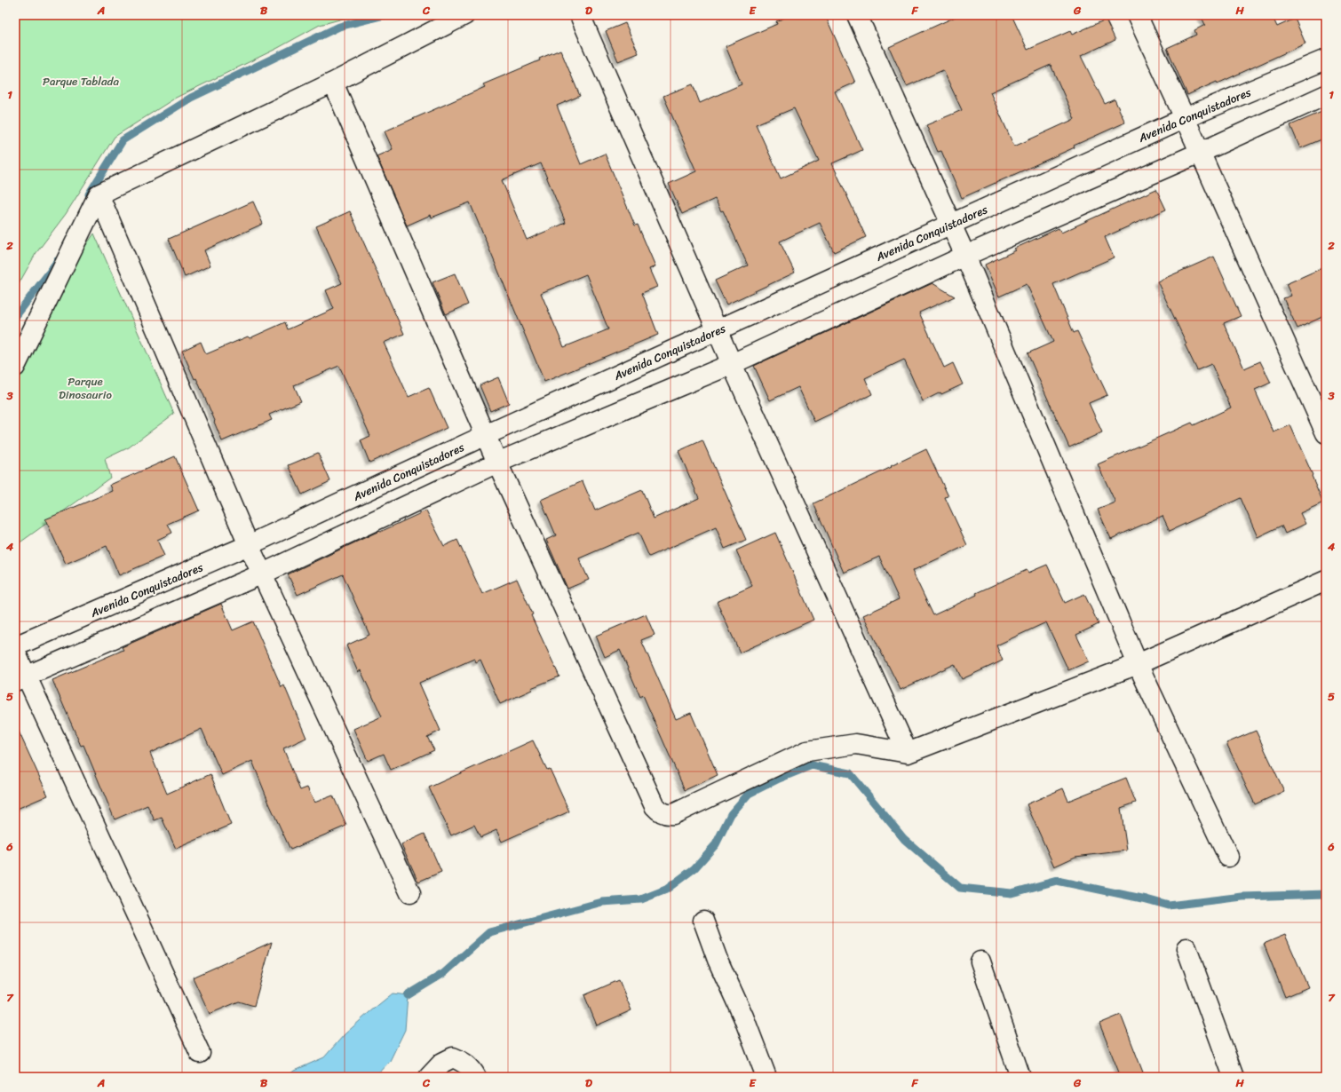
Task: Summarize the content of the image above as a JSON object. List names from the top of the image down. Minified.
{"streets":{"street":["Avenida Conquistadores"]},"parks":["Parque Tablada","Parque Dinosaurio"],"grid":{"columns":["A","B","C","D","E","F","G","H"],"rows":["1","2","3","4","5","6","7"]}}
